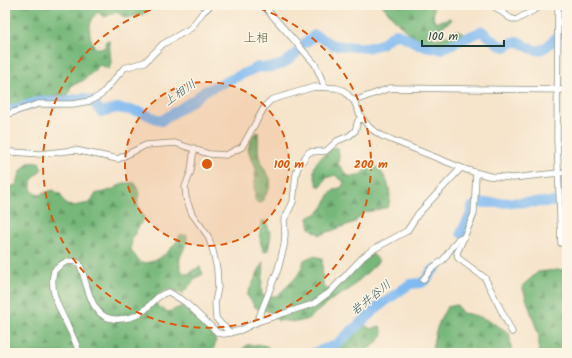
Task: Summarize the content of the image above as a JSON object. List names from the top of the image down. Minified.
{"districts":["上相"],"water":["上相川","岩井谷川"],"scale_bar":"100 m","rings":["100 m","200 m"]}
